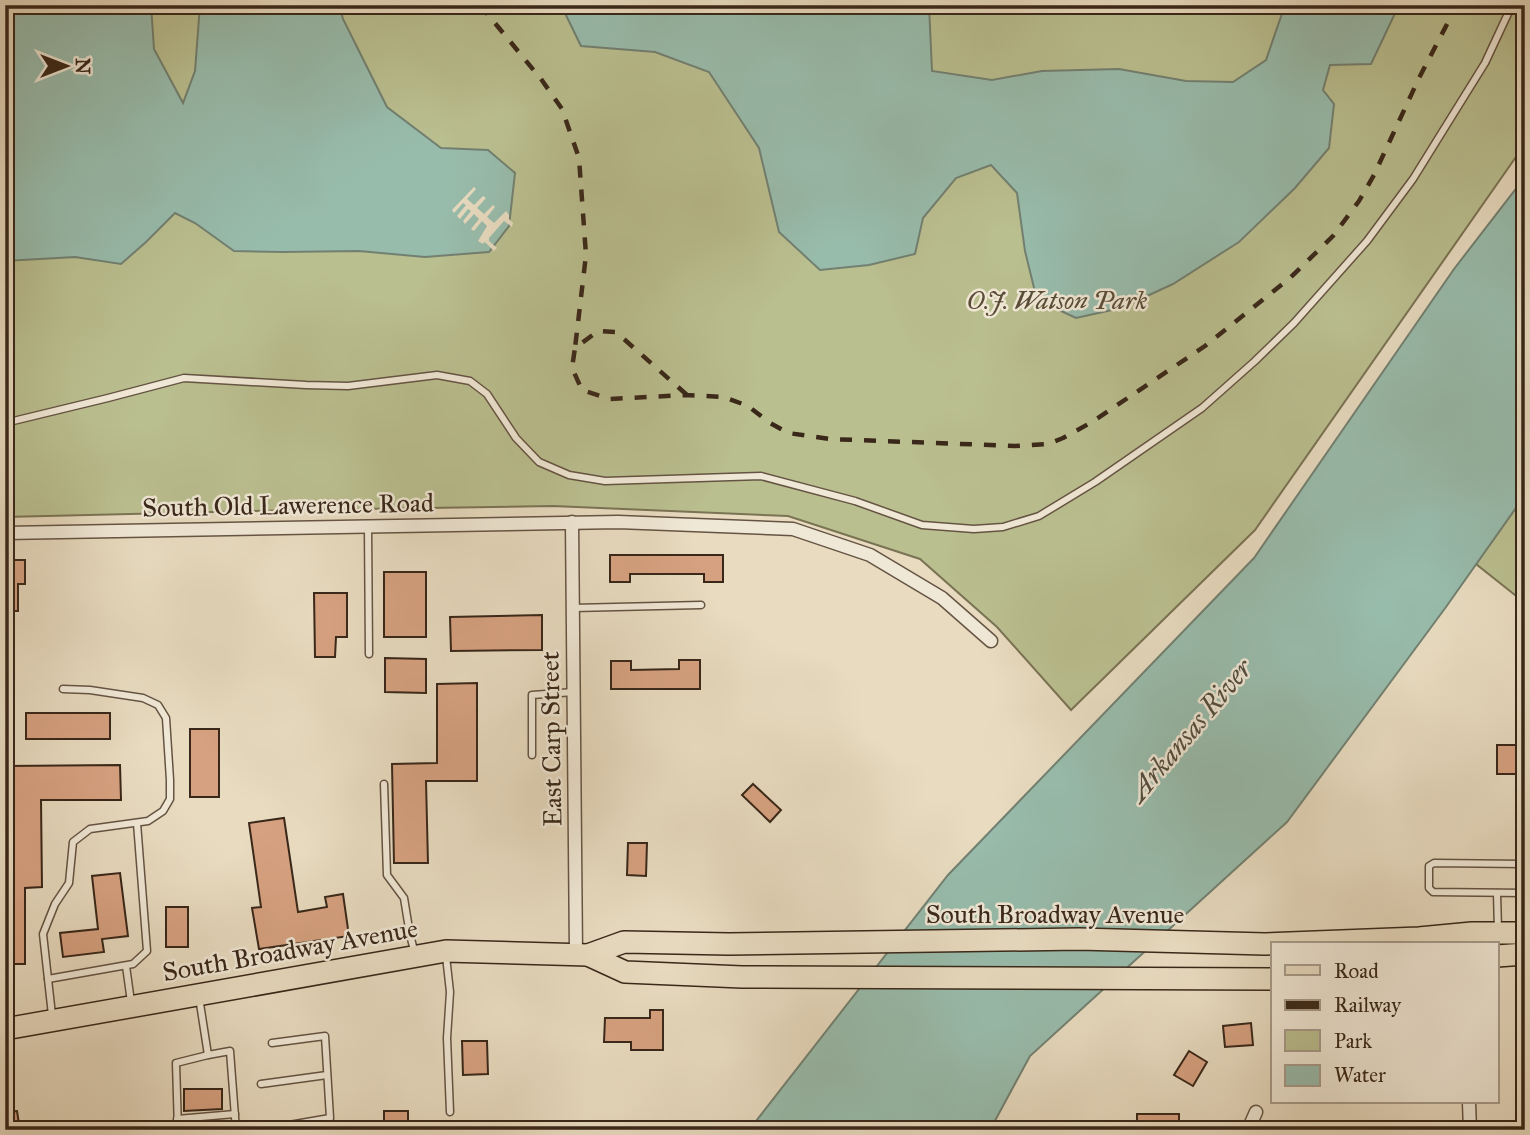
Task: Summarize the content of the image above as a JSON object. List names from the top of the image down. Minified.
{"streets":{"main road":["South Broadway Avenue"],"street":["South Old Lawerence Road","East Carp Street"]},"crossings":[["South Old Lawerence Road","East Carp Street"],["East Carp Street","South Broadway Avenue"]],"water":["Arkansas River"],"parks":["O.J. Watson Park"],"legend":["Road","Railway","Park","Water"],"north":"right"}
